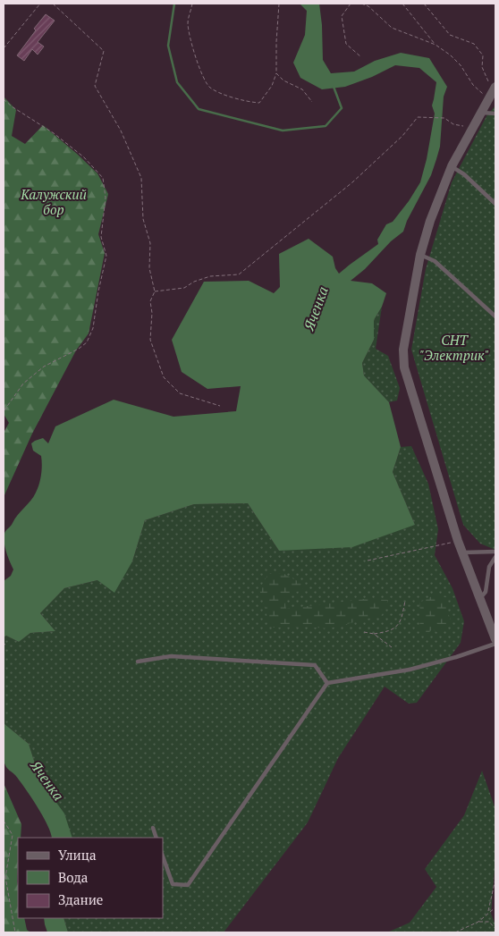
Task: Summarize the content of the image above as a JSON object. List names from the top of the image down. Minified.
{"water":["Яченка"],"parks":["Калужский бор","СНТ \"Электрик\""],"legend":["Улица","Вода","Здание"]}
